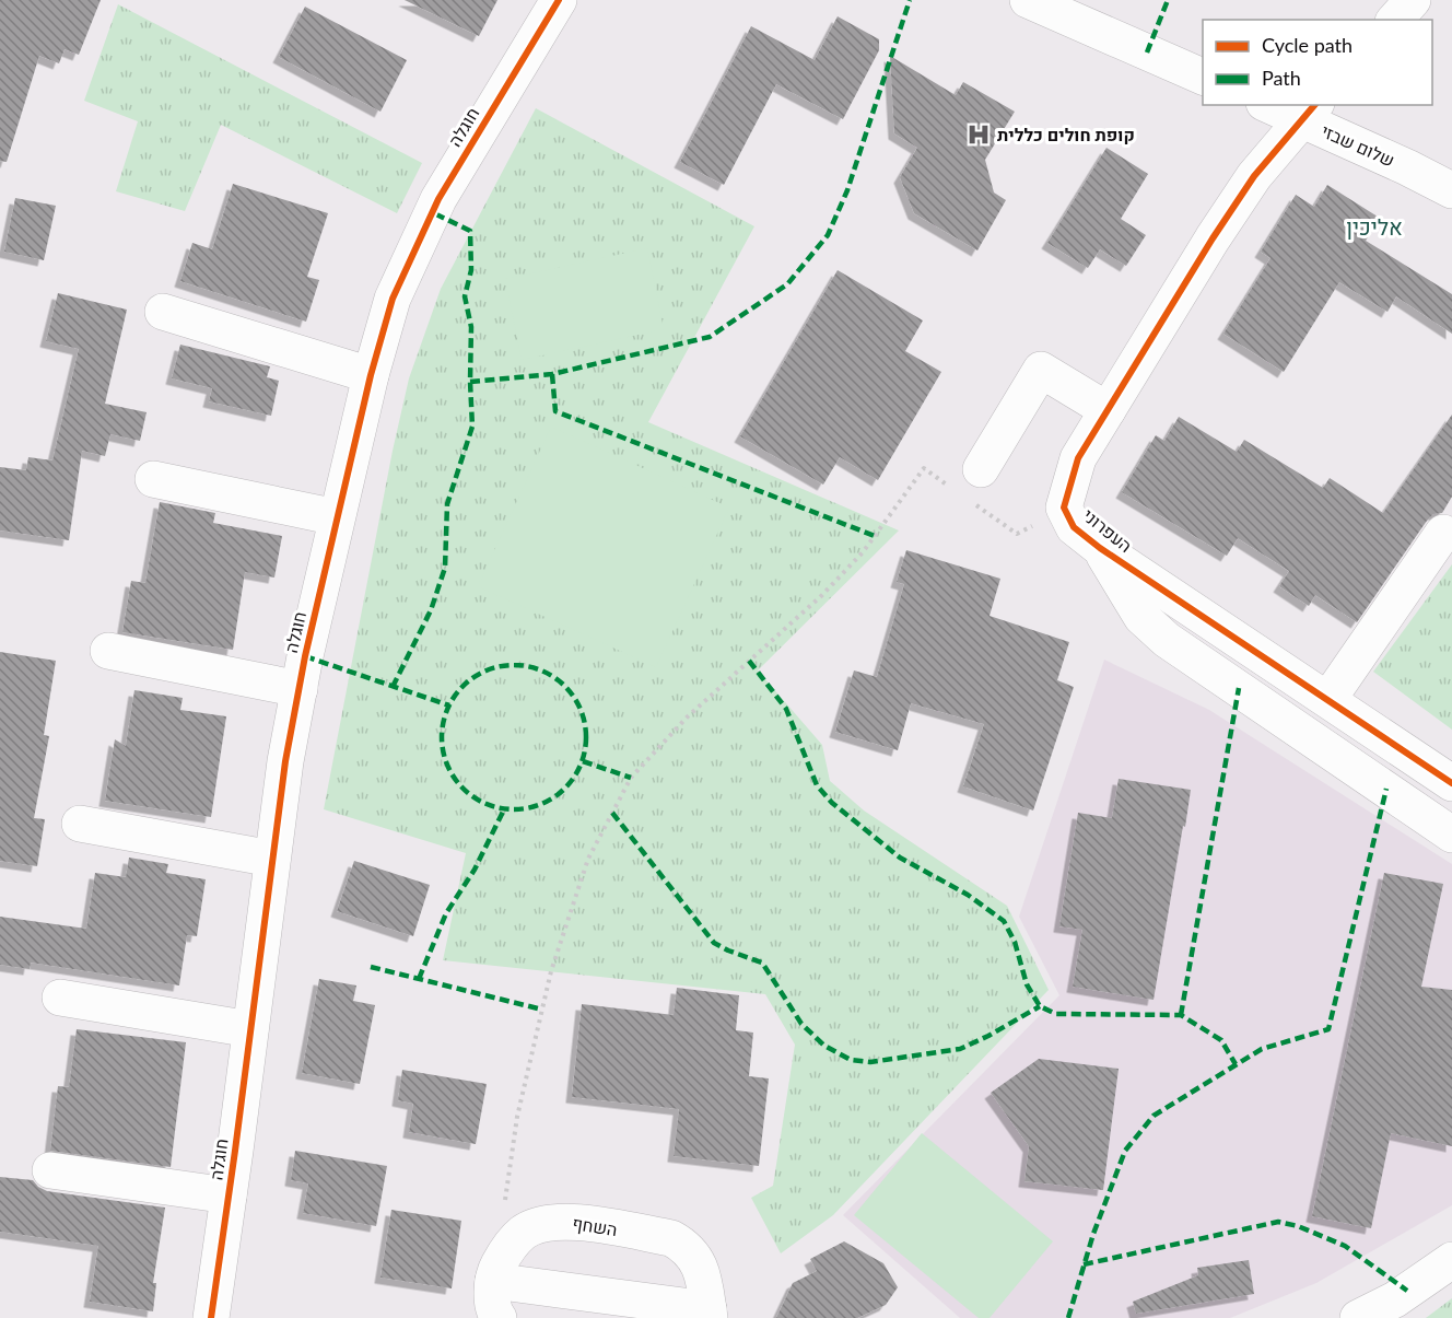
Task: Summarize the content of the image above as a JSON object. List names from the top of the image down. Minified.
{"streets":{"street":["חוגלה","שלום שבזי","העפרוני","השחף"]},"crossings":[["שלום שבזי","העפרוני"]],"districts":["אליכין"],"places":{"hospital":["קופת חולים כללית"]},"legend":["Cycle path","Path"]}
